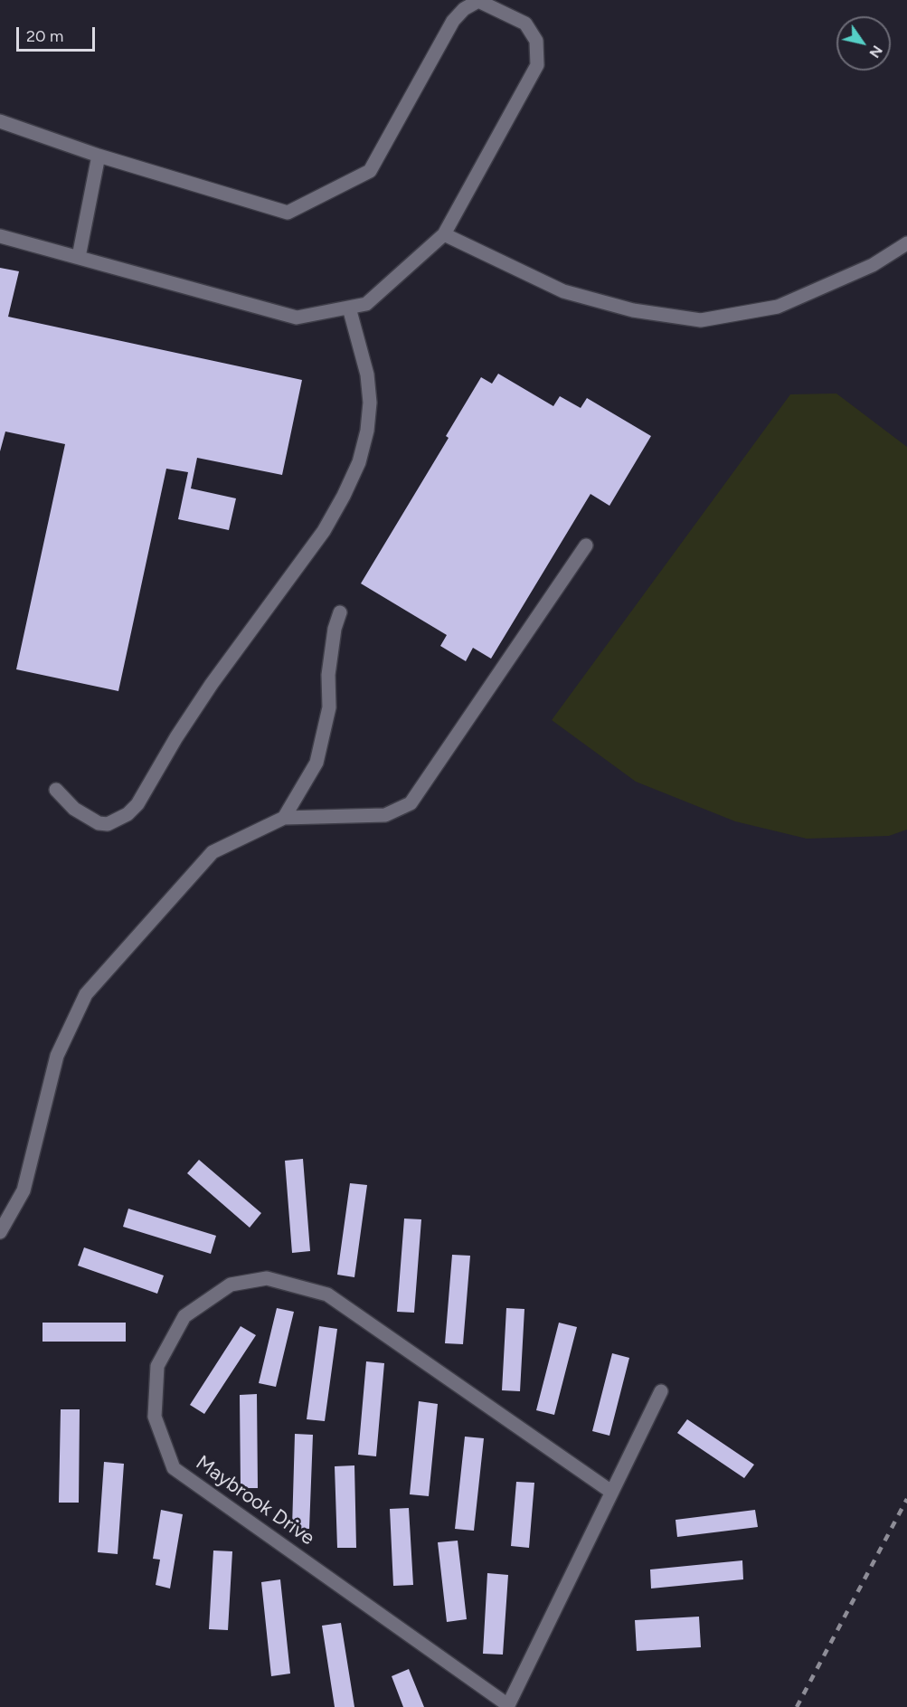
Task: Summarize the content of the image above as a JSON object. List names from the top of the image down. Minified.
{"streets":{"street":["Maybrook Drive"]},"scale_bar":"20 m","north":"bottom right"}
